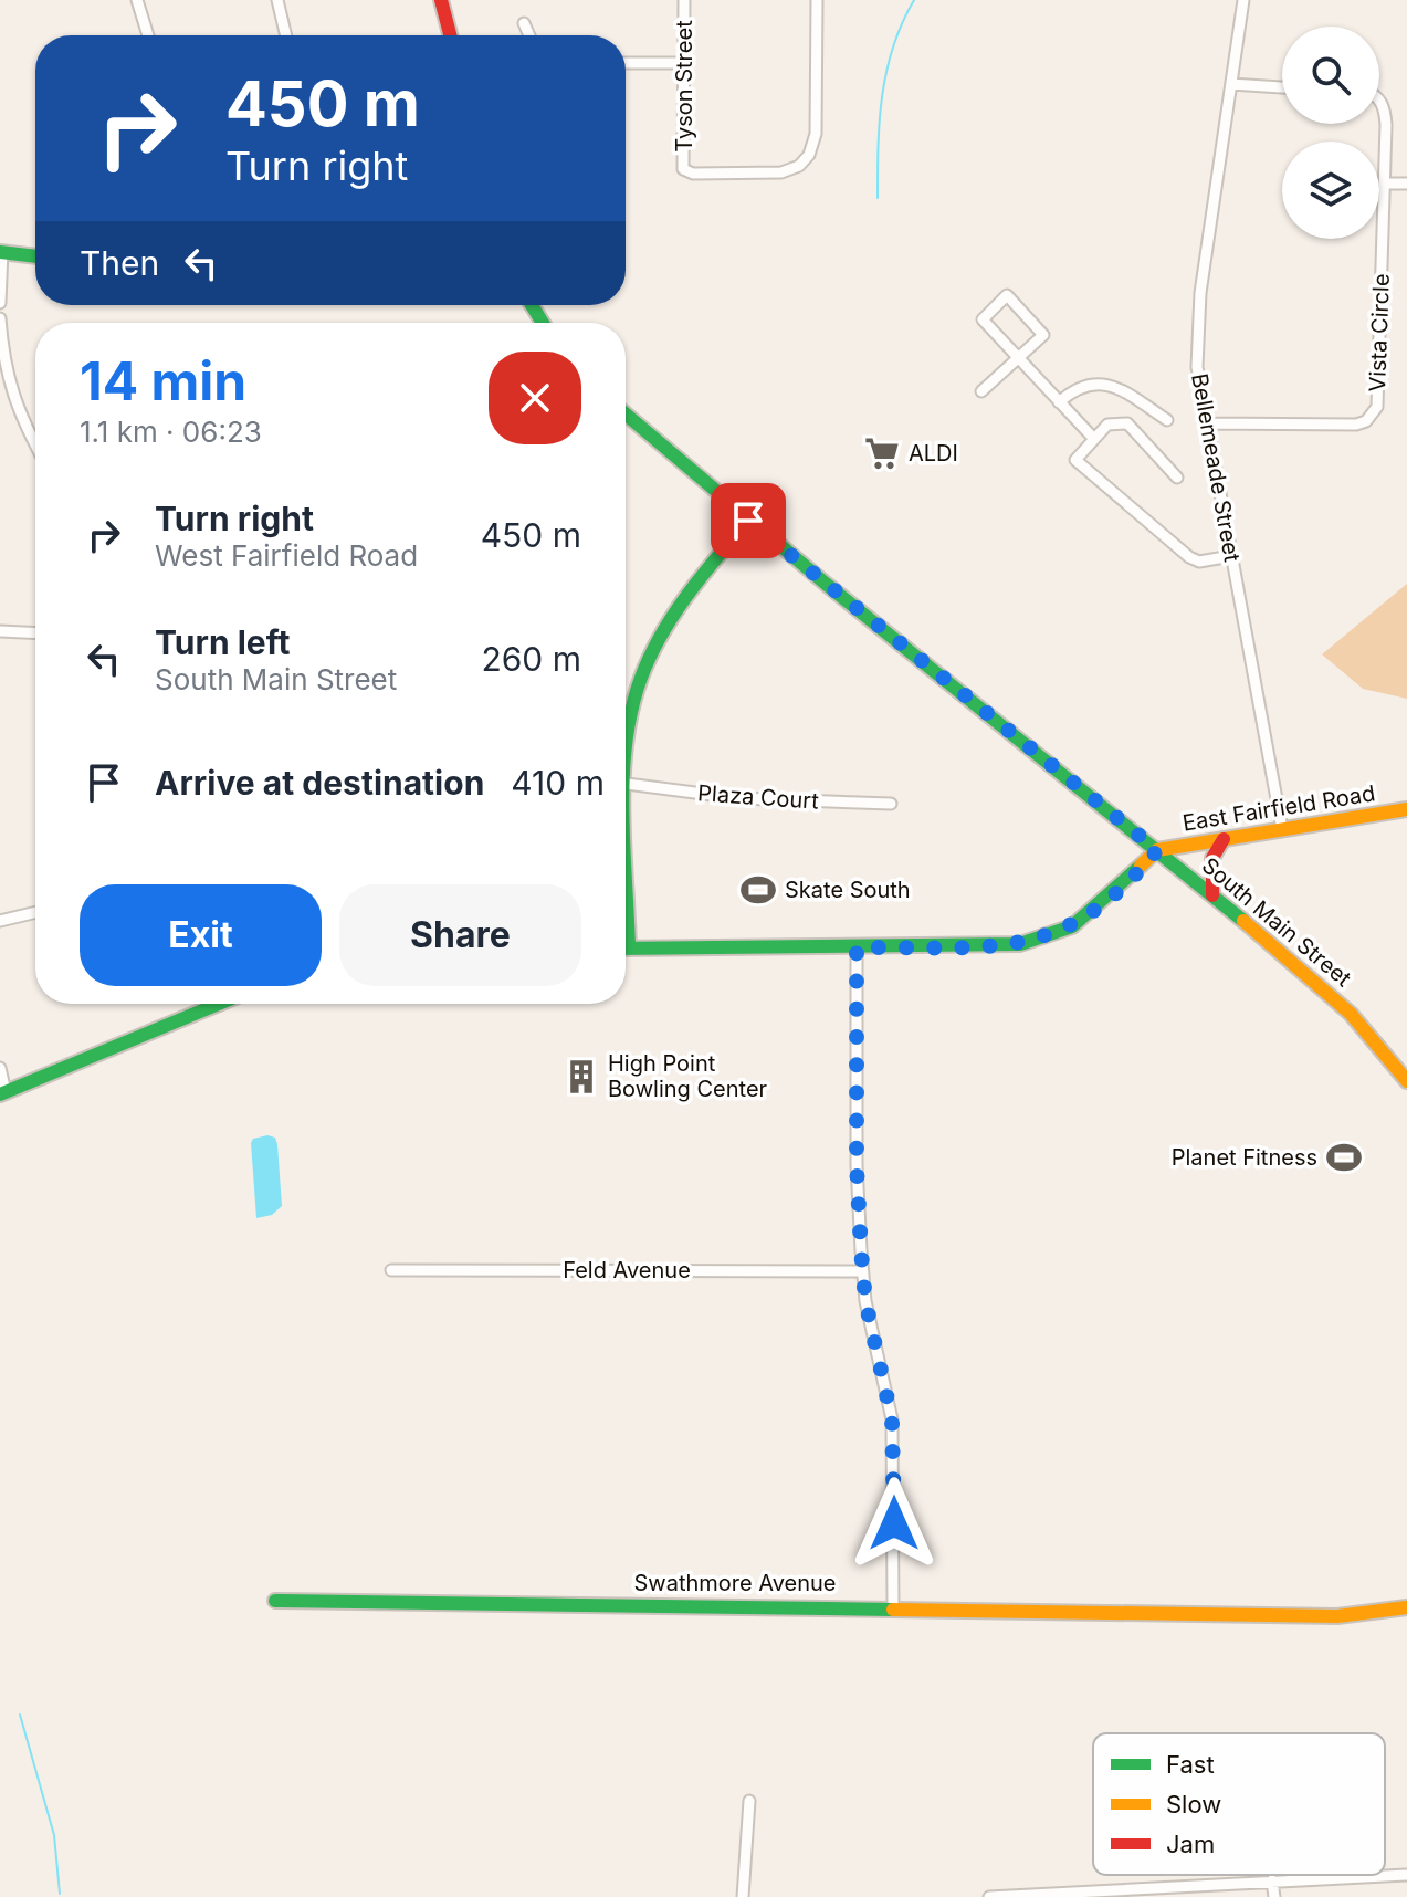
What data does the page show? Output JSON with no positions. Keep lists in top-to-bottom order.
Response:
{
  "streets": {
    "main road": ["East Fairfield Road", "South Main Street", "Swathmore Avenue"],
    "street": [
      "Tyson Street",
      "Vista Circle",
      "Bellemeade Street",
      "Plaza Court",
      "Feld Avenue"
    ]
  },
  "crossings": [
    ["Vista Circle", "Bellemeade Street"],
    ["Bellemeade Street", "East Fairfield Road"],
    ["East Fairfield Road", "South Main Street"]
  ],
  "places": {
    "supermarket": ["ALDI"],
    "sports": ["Skate South", "Planet Fitness"],
    "building": ["High Point Bowling Center"]
  },
  "legend": ["Fast", "Slow", "Jam"],
  "page": {
    "turn": ["450 m", "Turn right"],
    "then": "Then",
    "heading": ["14 min", "1.1 km · 06:23"],
    "list": [
      {
        "name": "Turn right",
        "note": "West Fairfield Road",
        "value": "450 m"
      },
      {
        "name": "Turn left",
        "note": "South Main Street",
        "value": "260 m"
      },
      {
        "name": "Arrive at destination",
        "value": "410 m"
      }
    ],
    "buttons": ["Exit", "Share"]
  }
}
